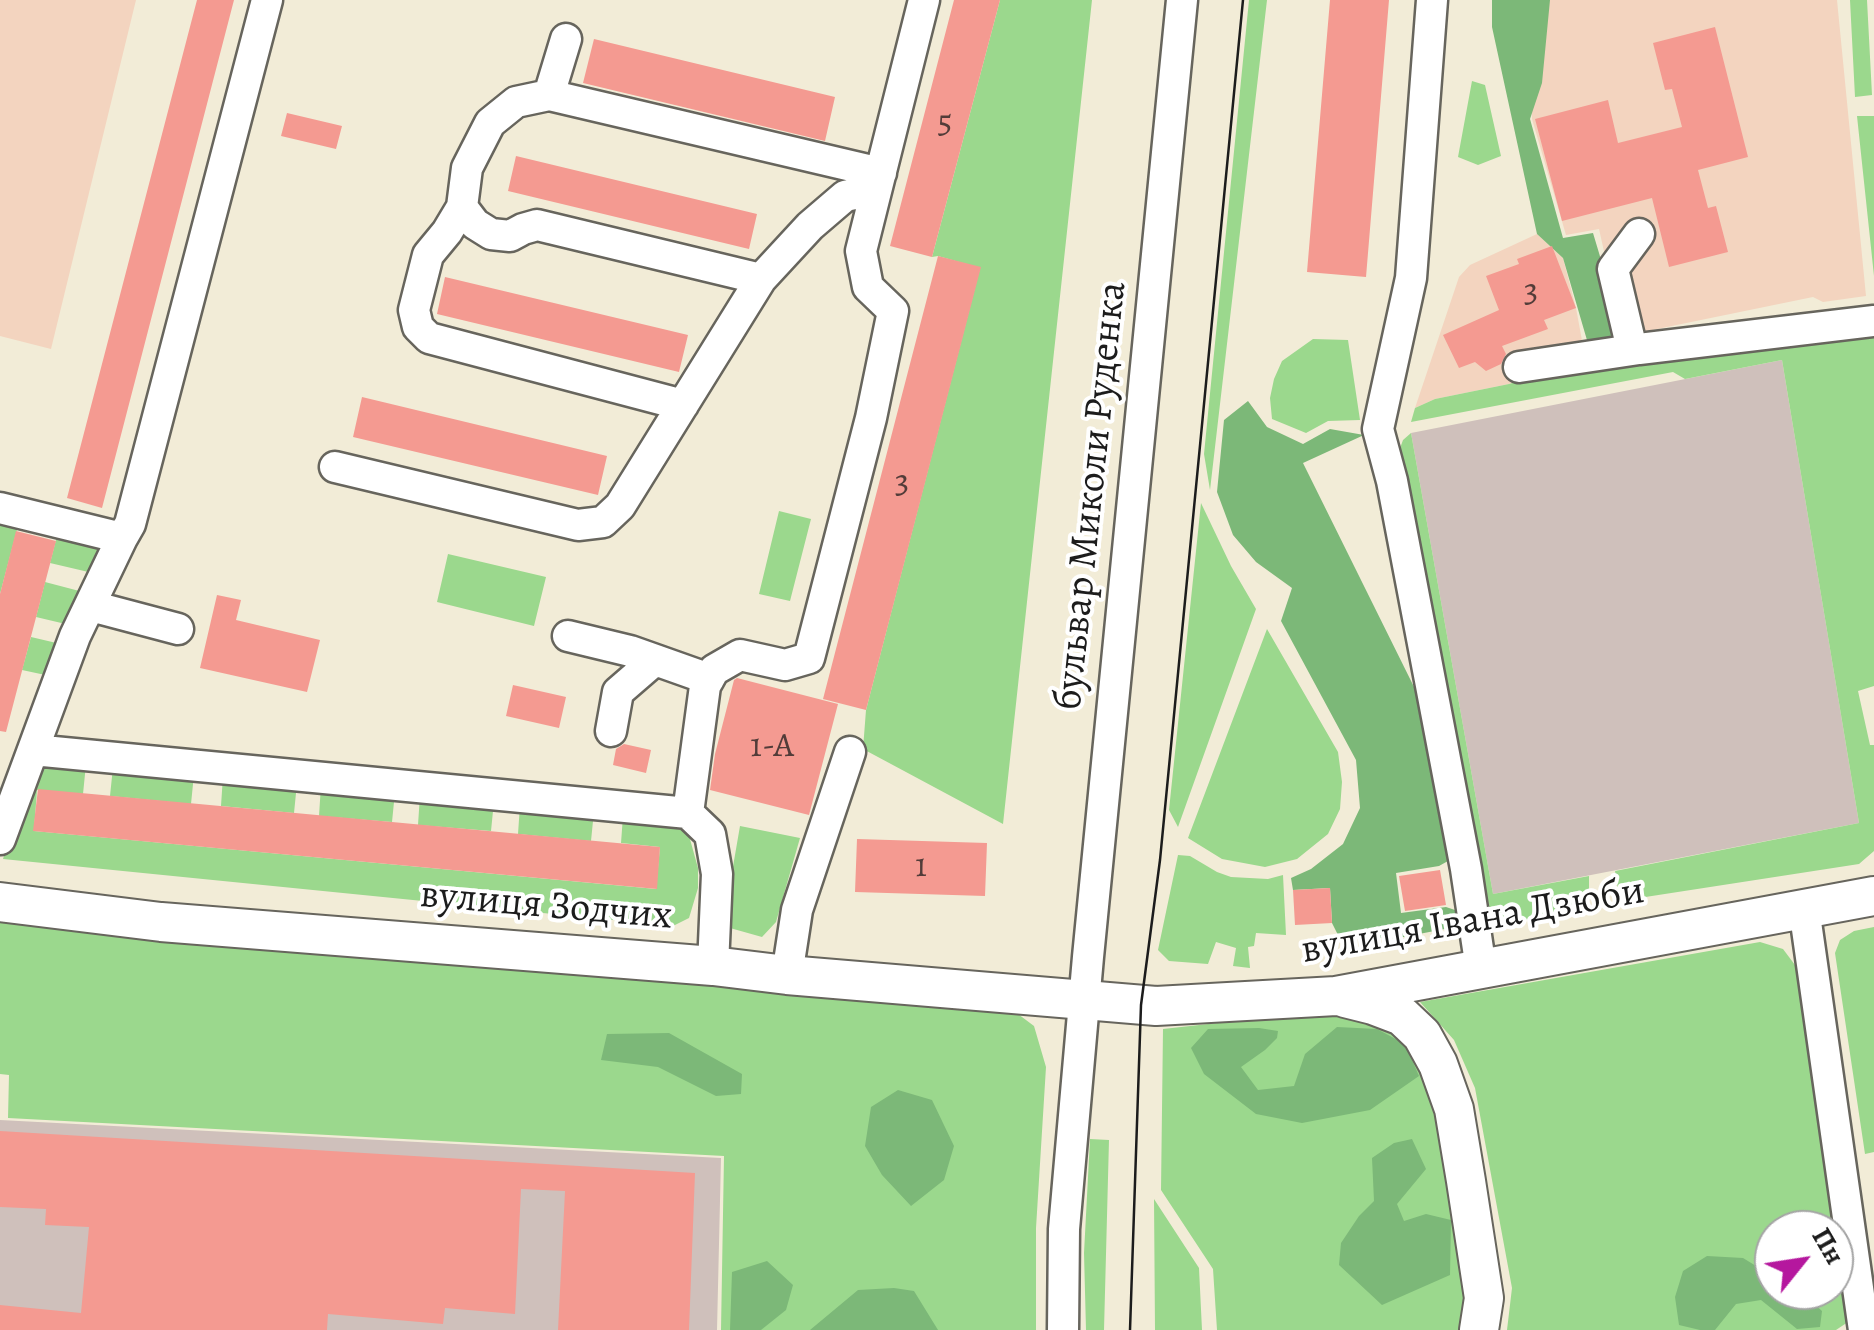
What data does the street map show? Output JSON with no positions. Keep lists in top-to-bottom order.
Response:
{
  "streets": {
    "main road": ["вулиця Зодчих", "вулиця Івана Дзюби"],
    "street": ["бульвар Миколи Руденка"]
  },
  "crossings": [
    ["бульвар Миколи Руденка", "вулиця Зодчих"],
    ["бульвар Миколи Руденка", "вулиця Івана Дзюби"],
    ["вулиця Зодчих", "вулиця Івана Дзюби"]
  ],
  "house_numbers": [
    "5",
    "3",
    "3",
    "1-А",
    "1"
  ],
  "north": "top right"
}
